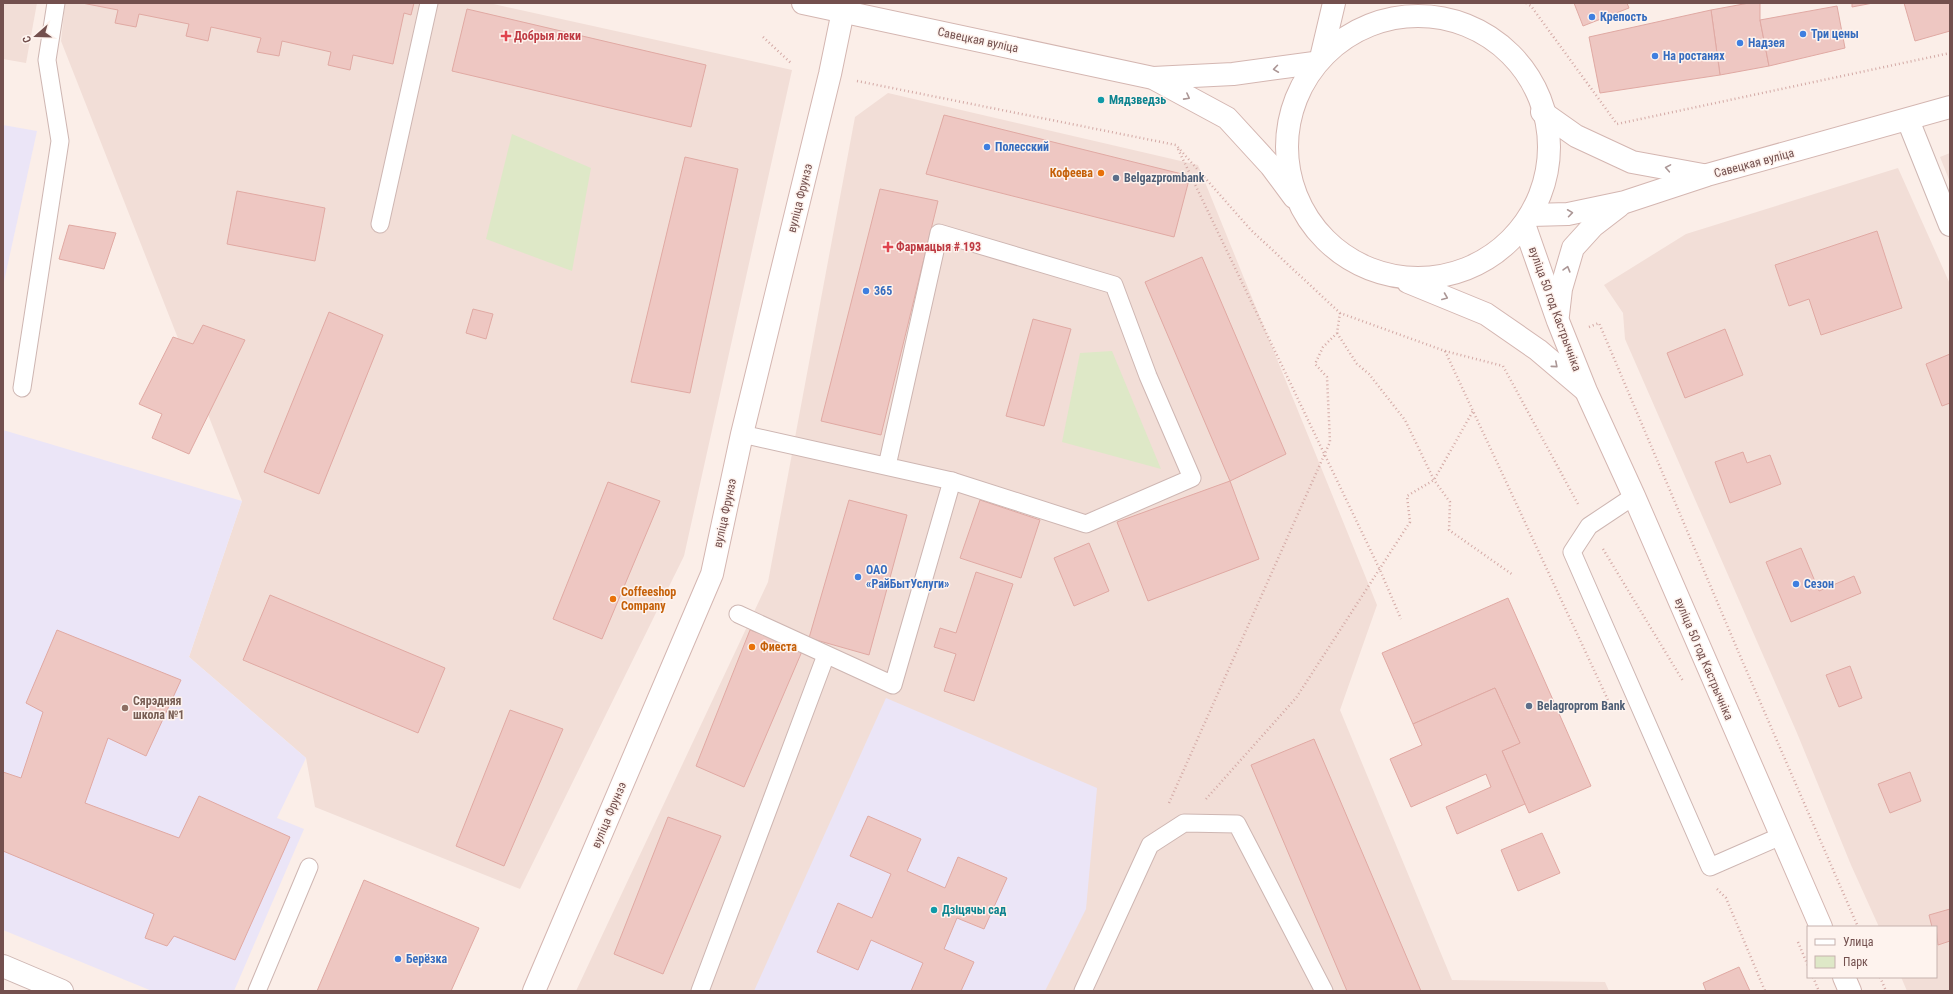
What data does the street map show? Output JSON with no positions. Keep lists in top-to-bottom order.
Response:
{
  "streets": {
    "main road": ["Савецкая вуліца", "вуліца Фрунзэ", "вуліца 50 год Кастрычніка"]
  },
  "crossings": [
    ["Савецкая вуліца", "вуліца Фрунзэ"],
    ["Савецкая вуліца", "вуліца 50 год Кастрычніка"]
  ],
  "places": {
    "other": [
      "Крепость",
      "Три цены",
      "Надзея",
      "На ростанях",
      "Мядзведзь",
      "Полесский",
      "Кофеева",
      "Belgazprombank",
      "365",
      "ОАО «РайБытУслуги»",
      "Сезон",
      "Coffeeshop Company",
      "Фиеста",
      "Belagroprom Bank",
      "Сярэдняя школа №1",
      "Дзіцячы сад",
      "Берёзка"
    ],
    "health": ["Добрыя леки", "Фармацыя # 193"]
  },
  "legend": ["Улица", "Парк"],
  "north": "left"
}
